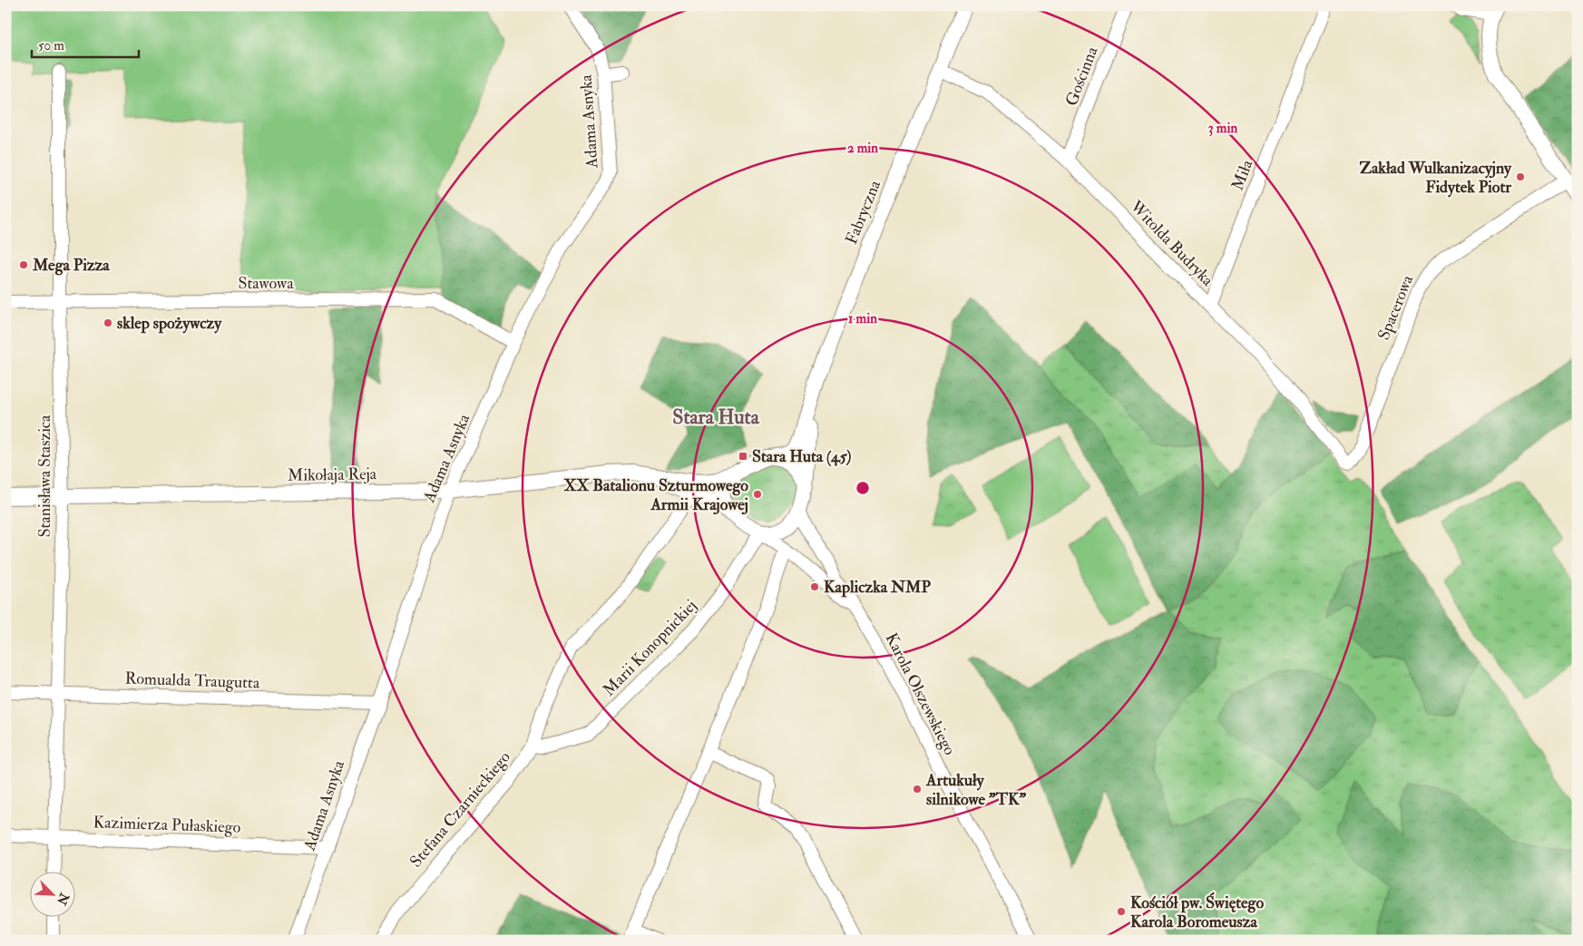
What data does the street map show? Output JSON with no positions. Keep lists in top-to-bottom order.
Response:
{
  "streets": {
    "street": [
      "Gościnna",
      "Adama Asnyka",
      "Miła",
      "Fabryczna",
      "Witolda Budryka",
      "Stawowa",
      "Spacerowa",
      "Mikołaja Reja",
      "Stanisława Staszica",
      "Marii Konopnickiej",
      "Romualda Traugutta",
      "Karola Olszewskiego",
      "Stefana Czarnieckiego",
      "Kazimierza Pułaskiego"
    ]
  },
  "crossings": [
    ["Gościnna", "Witolda Budryka"],
    ["Adama Asnyka", "Stawowa"],
    ["Adama Asnyka", "Mikołaja Reja"],
    ["Adama Asnyka", "Romualda Traugutta"],
    ["Adama Asnyka", "Kazimierza Pułaskiego"],
    ["Miła", "Witolda Budryka"],
    ["Fabryczna", "Witolda Budryka"],
    ["Fabryczna", "Marii Konopnickiej"],
    ["Fabryczna", "Karola Olszewskiego"],
    ["Witolda Budryka", "Spacerowa"],
    ["Stawowa", "Stanisława Staszica"],
    ["Mikołaja Reja", "Stanisława Staszica"],
    ["Stanisława Staszica", "Romualda Traugutta"],
    ["Stanisława Staszica", "Kazimierza Pułaskiego"],
    ["Marii Konopnickiej", "Karola Olszewskiego"],
    ["Marii Konopnickiej", "Stefana Czarnieckiego"]
  ],
  "districts": ["Stara Huta"],
  "places": {
    "other": [
      "Zakład Wulkanizacyjny Fidytek Piotr",
      "Mega Pizza",
      "sklep spożywczy",
      "XX Batalionu Szturmowego Armii Krajowej",
      "Kapliczka NMP",
      "Artukuły silnikowe \"TK\"",
      "Kościół pw. Świętego Karola Boromeusza"
    ],
    "transit": ["Stara Huta (45)"]
  },
  "scale_bar": "50 m",
  "north": "bottom right",
  "rings": ["3 min", "2 min", "1 min"]
}
